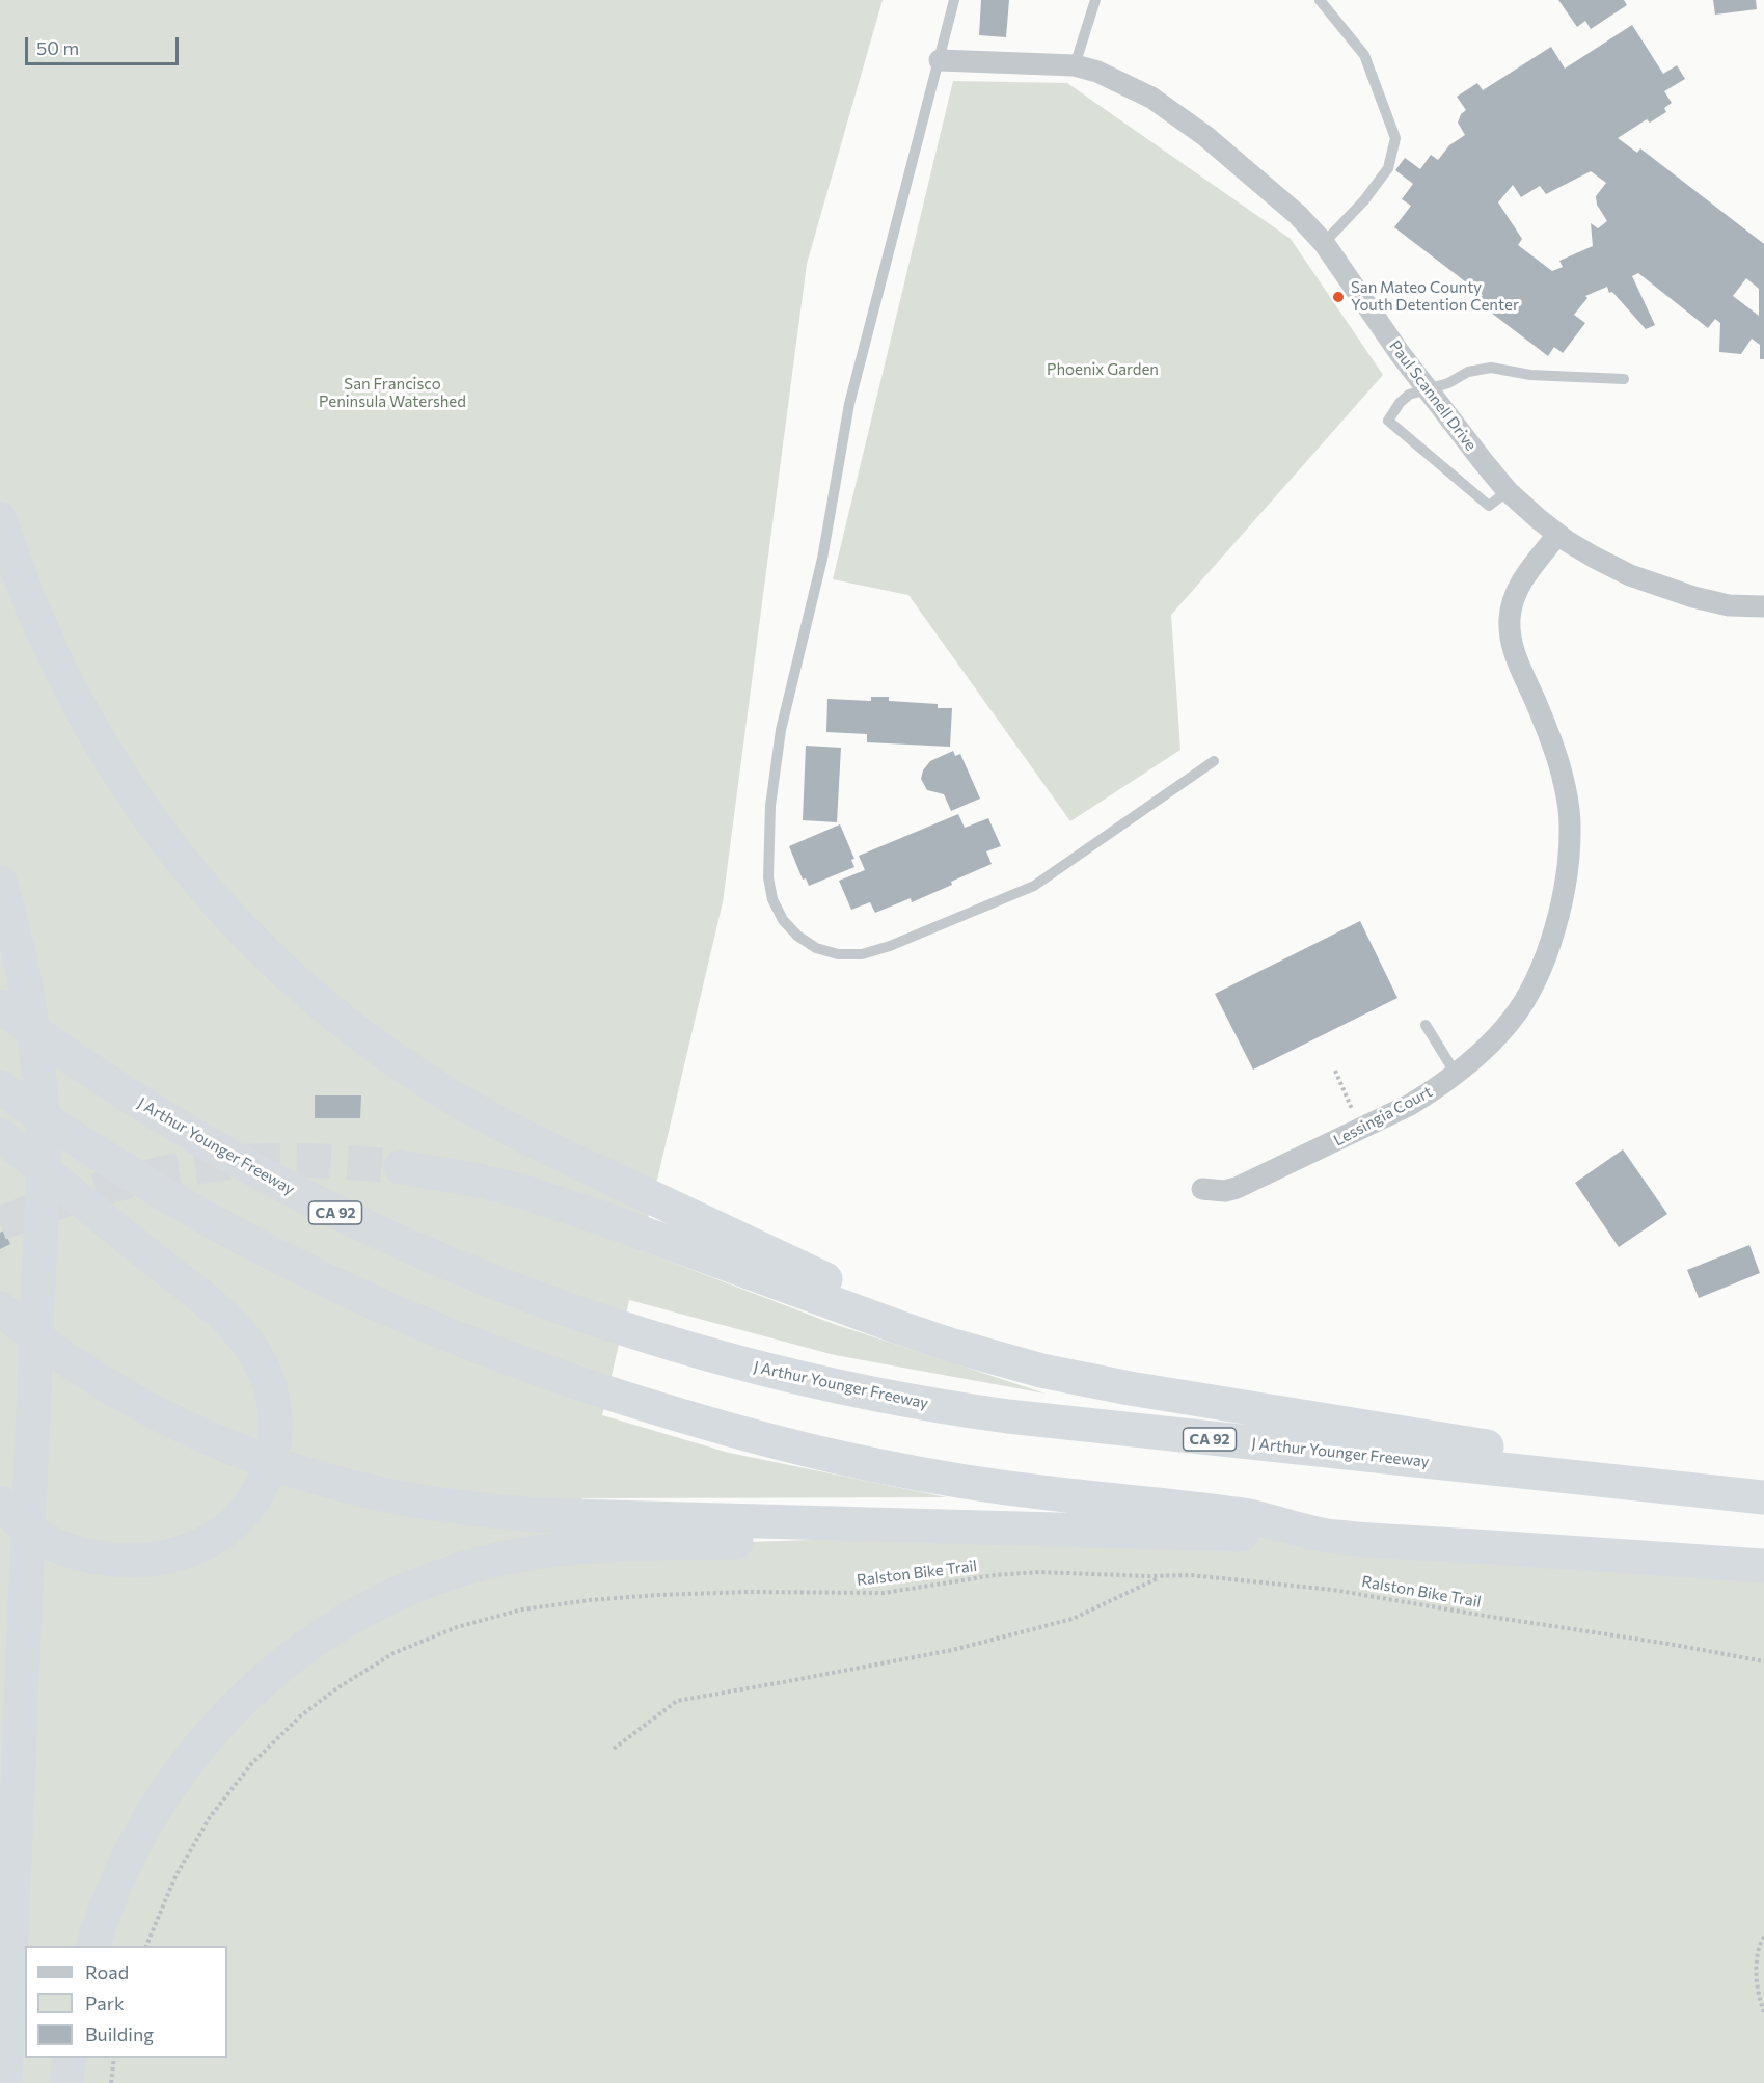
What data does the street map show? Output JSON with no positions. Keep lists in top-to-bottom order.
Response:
{
  "streets": {
    "highway": ["J Arthur Younger Freeway", "CA 92"],
    "street": ["Paul Scannell Drive", "Lessingia Court"],
    "path": ["Ralston Bike Trail"]
  },
  "crossings": [
    ["Paul Scannell Drive", "Lessingia Court"]
  ],
  "parks": ["Phoenix Garden", "San Francisco Peninsula Watershed"],
  "places": ["San Mateo County Youth Detention Center"],
  "legend": ["Road", "Park", "Building"],
  "scale_bar": "50 m"
}
